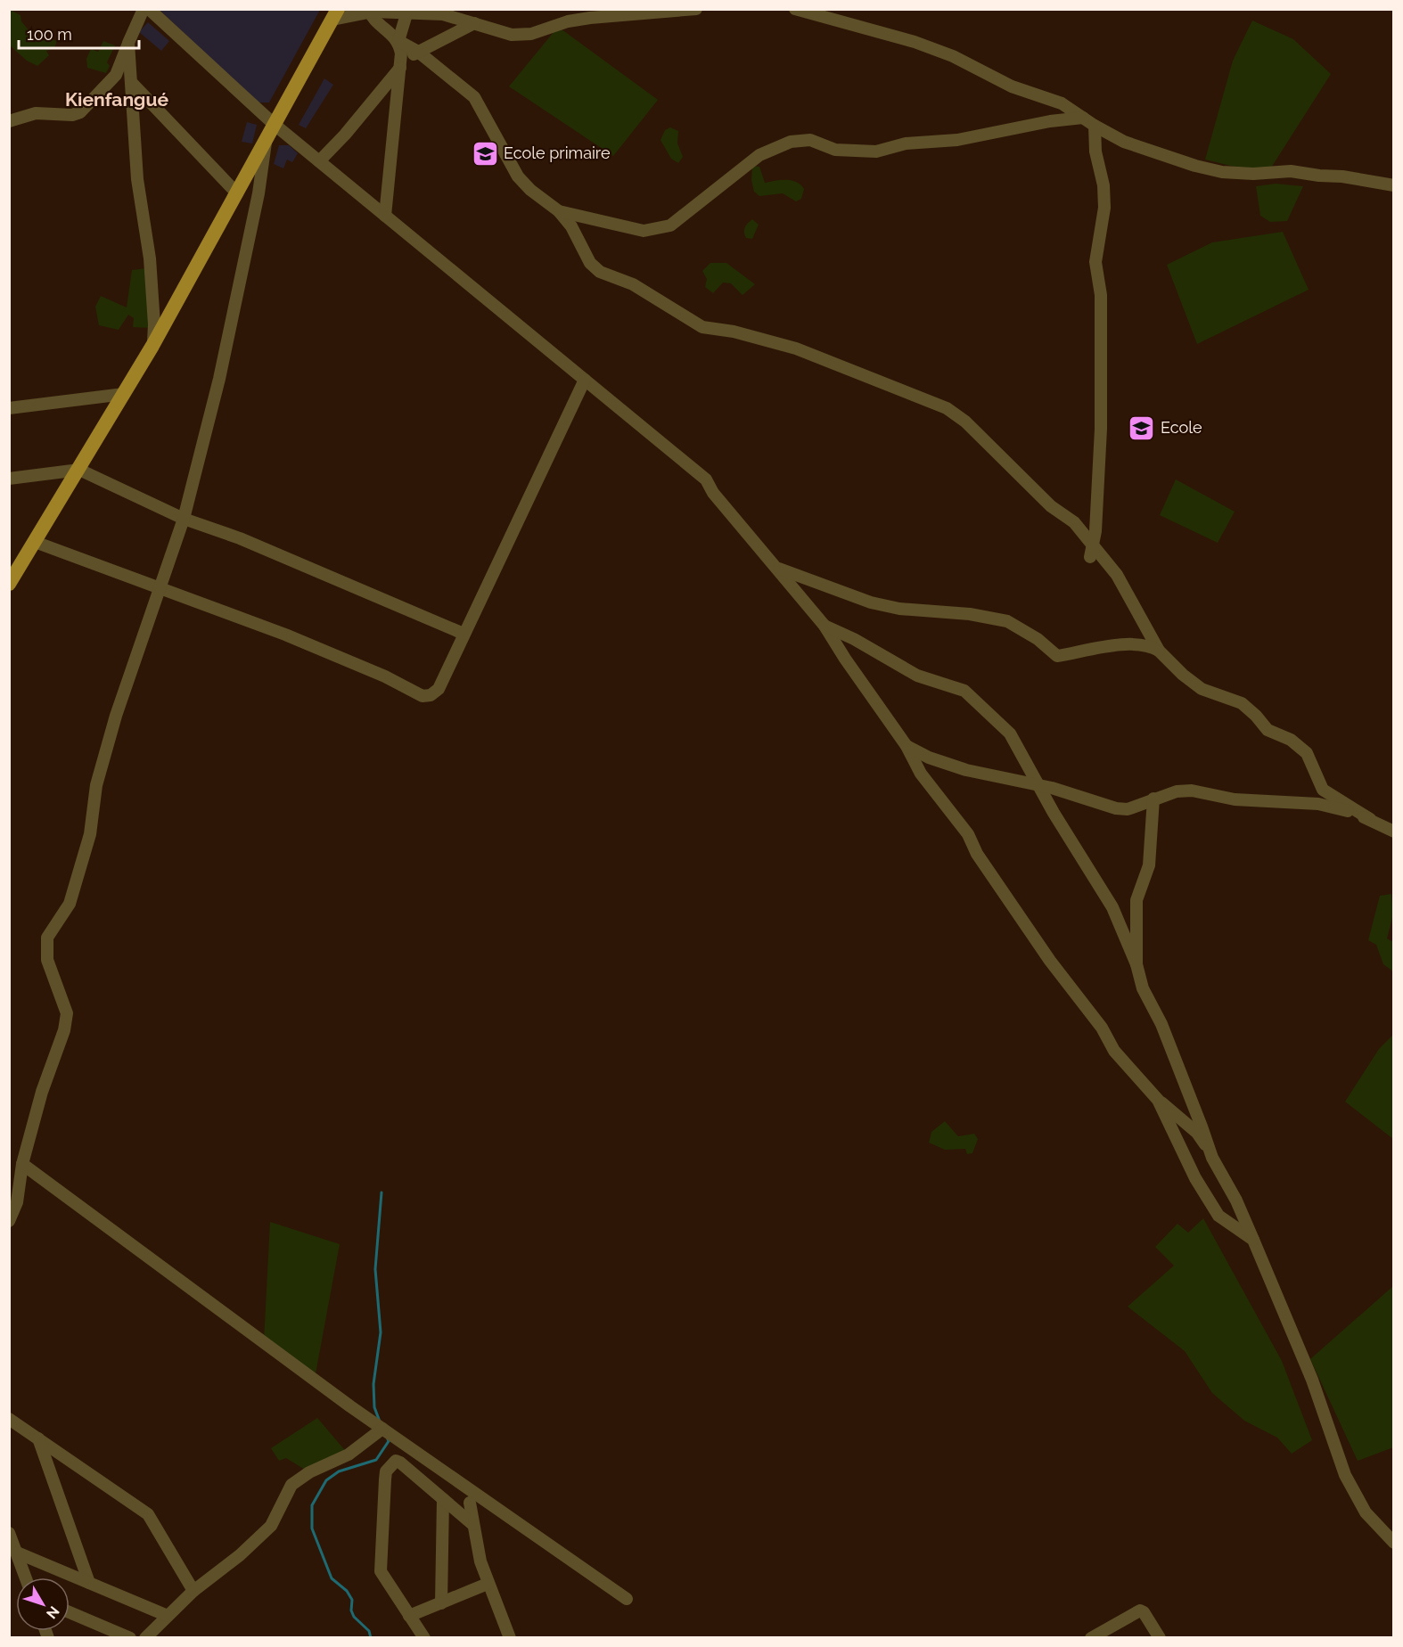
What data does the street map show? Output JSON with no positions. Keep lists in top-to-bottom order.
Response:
{
  "districts": ["Kienfangué"],
  "places": {
    "school or university": ["Ecole primaire", "Ecole"]
  },
  "scale_bar": "100 m",
  "north": "bottom right"
}
